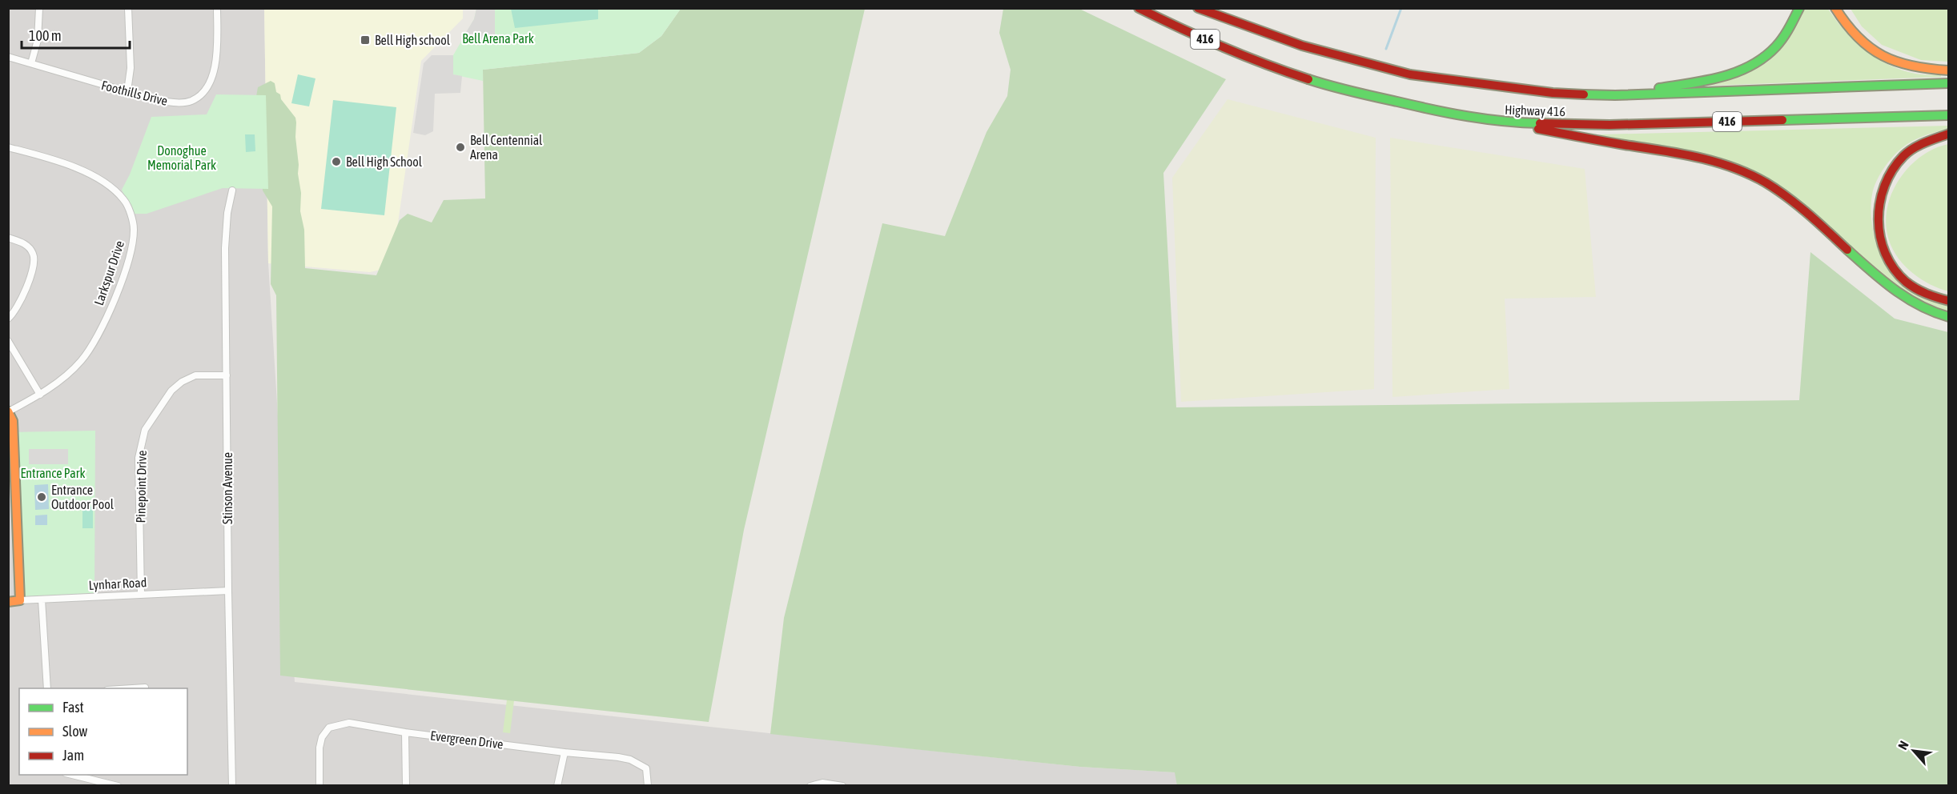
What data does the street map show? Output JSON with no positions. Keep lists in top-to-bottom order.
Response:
{
  "streets": {
    "main road": ["416", "Highway 416", "Lynhar Road"],
    "street": [
      "Foothills Drive",
      "Larkspur Drive",
      "Pinepoint Drive",
      "Stinson Avenue",
      "Evergreen Drive"
    ]
  },
  "crossings": [
    ["Pinepoint Drive", "Stinson Avenue"],
    ["Pinepoint Drive", "Lynhar Road"],
    ["Stinson Avenue", "Lynhar Road"]
  ],
  "parks": ["Bell Arena Park", "Donoghue Memorial Park", "Entrance Park"],
  "places": {
    "transit": ["Bell High school"],
    "other": ["Bell Centennial Arena", "Bell High School", "Entrance Outdoor Pool"]
  },
  "legend": ["Fast", "Slow", "Jam"],
  "scale_bar": "100 m",
  "north": "top left"
}
